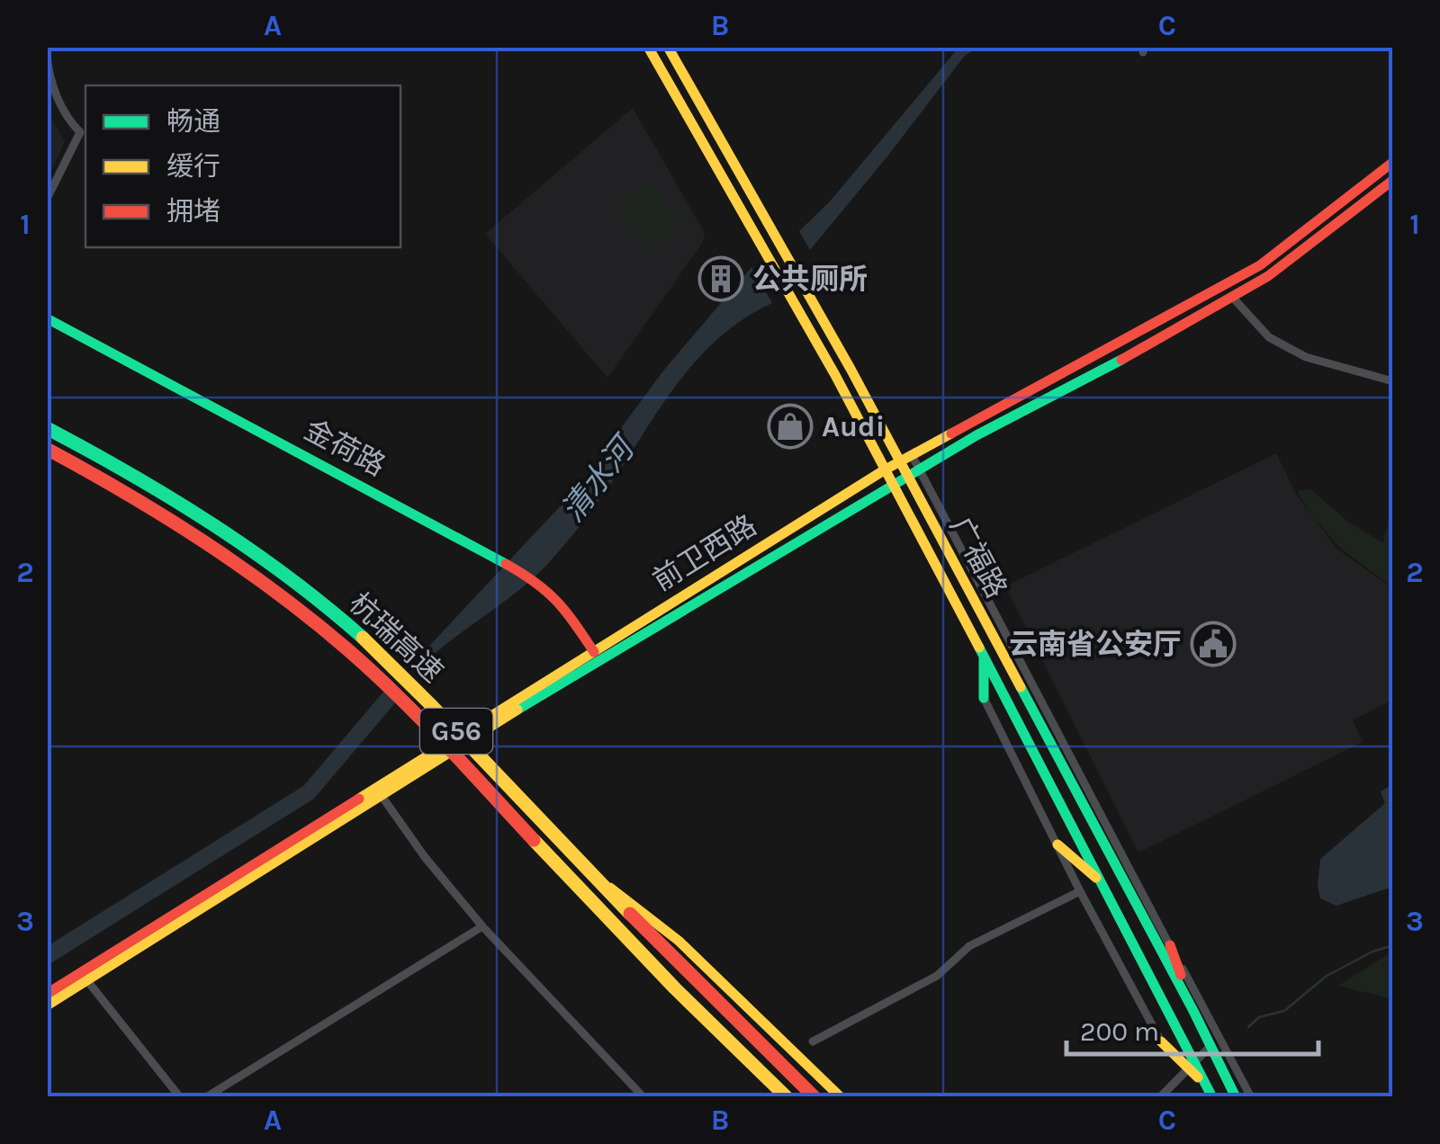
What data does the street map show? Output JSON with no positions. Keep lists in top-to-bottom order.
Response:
{
  "streets": {
    "main road": [
      "金荷路",
      "前卫西路",
      "广福路",
      "杭瑞高速",
      "G56"
    ]
  },
  "crossings": [
    ["金荷路", "前卫西路"],
    ["前卫西路", "广福路"]
  ],
  "water": ["清水河"],
  "places": {
    "building": ["公共厕所"],
    "shop": ["Audi"],
    "public building": ["云南省公安厅"]
  },
  "legend": ["畅通", "缓行", "拥堵"],
  "scale_bar": "200 m",
  "grid": {
    "columns": ["A", "B", "C"],
    "rows": ["1", "2", "3"]
  }
}
